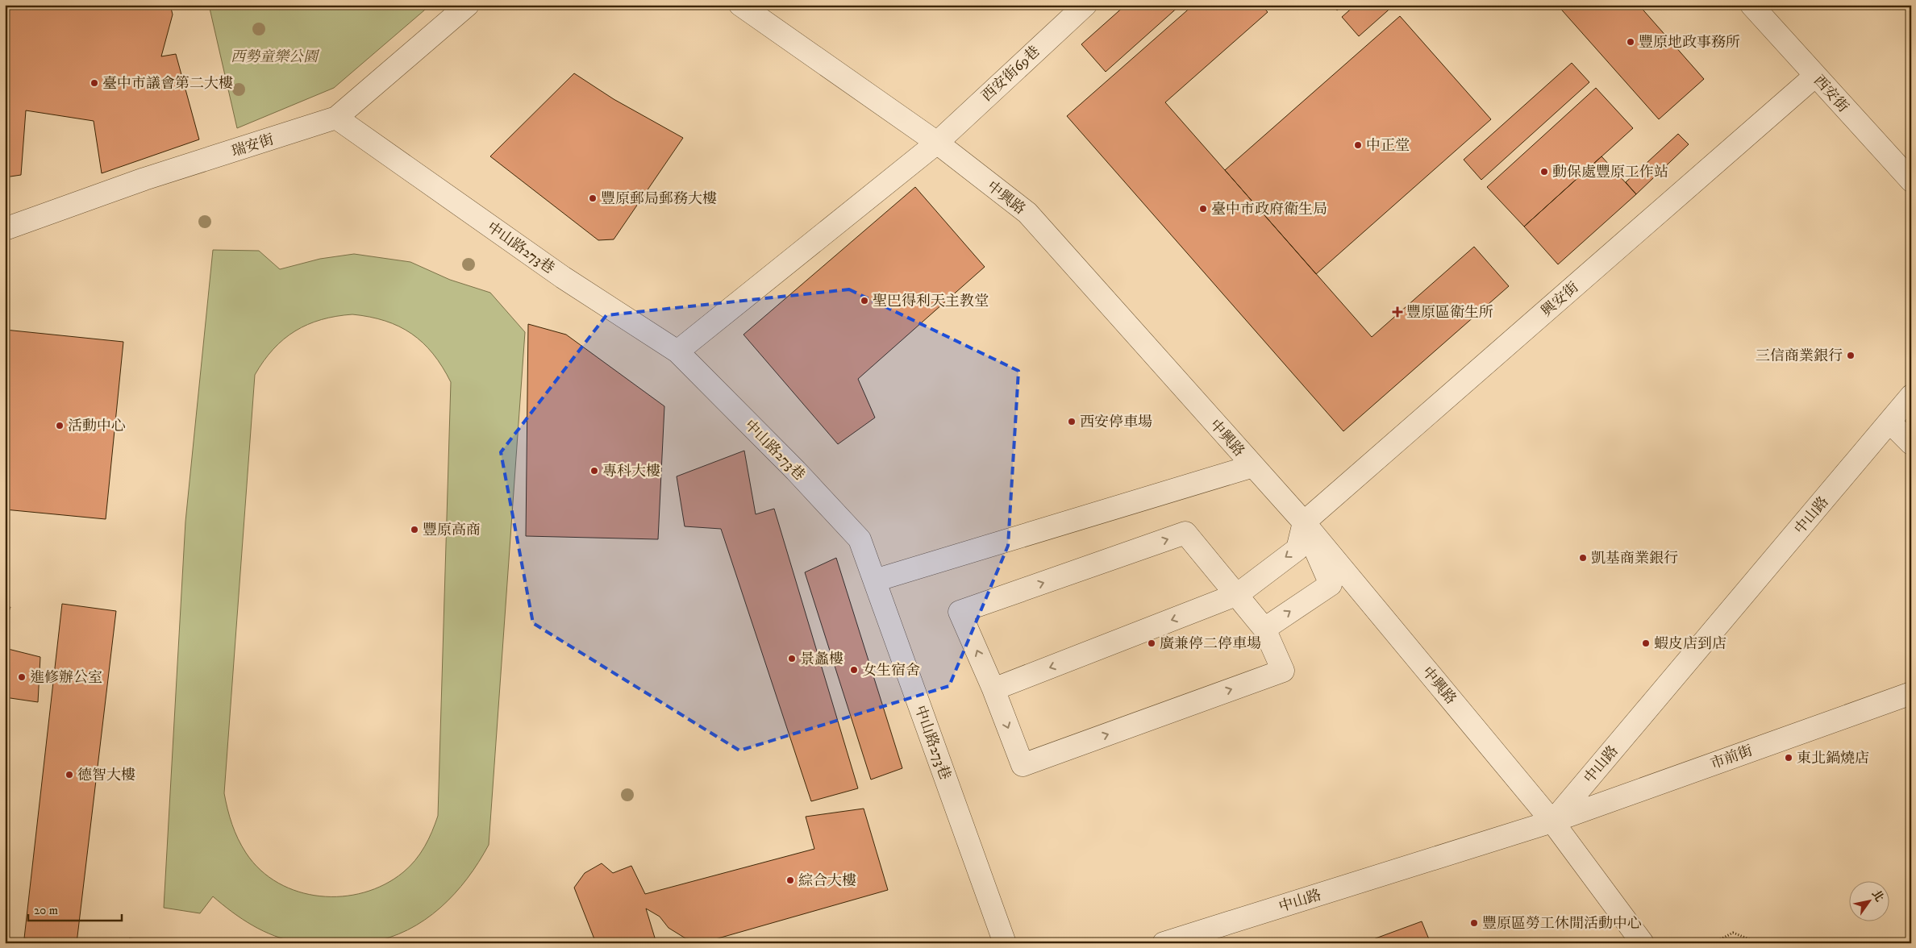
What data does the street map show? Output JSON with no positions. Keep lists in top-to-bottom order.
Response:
{
  "streets": {
    "street": [
      "西安街69巷",
      "西安街",
      "瑞安街",
      "中興路",
      "中山路273巷",
      "興安街",
      "中山路",
      "市前街"
    ]
  },
  "crossings": [
    ["西安街69巷", "中興路"],
    ["西安街69巷", "中山路273巷"],
    ["西安街", "興安街"],
    ["瑞安街", "中山路273巷"],
    ["中興路", "興安街"],
    ["中興路", "中山路"],
    ["中興路", "市前街"],
    ["中山路", "市前街"]
  ],
  "parks": ["西勢童樂公園"],
  "places": {
    "other": [
      "豐原地政事務所",
      "臺中市議會第二大樓",
      "中正堂",
      "動保處豐原工作站",
      "豐原郵局郵務大樓",
      "臺中市政府衛生局",
      "聖巴得利天主教堂",
      "三信商業銀行",
      "西安停車場",
      "活動中心",
      "專科大樓",
      "豐原高商",
      "凱基商業銀行",
      "廣兼停二停車場",
      "蝦皮店到店",
      "景蠡樓",
      "女生宿舍",
      "進修辦公室",
      "東北鍋燒店",
      "德智大樓",
      "綜合大樓",
      "豐原區勞工休閒活動中心"
    ],
    "health": ["豐原區衛生所"]
  },
  "scale_bar": "20 m",
  "north": "top right"
}
